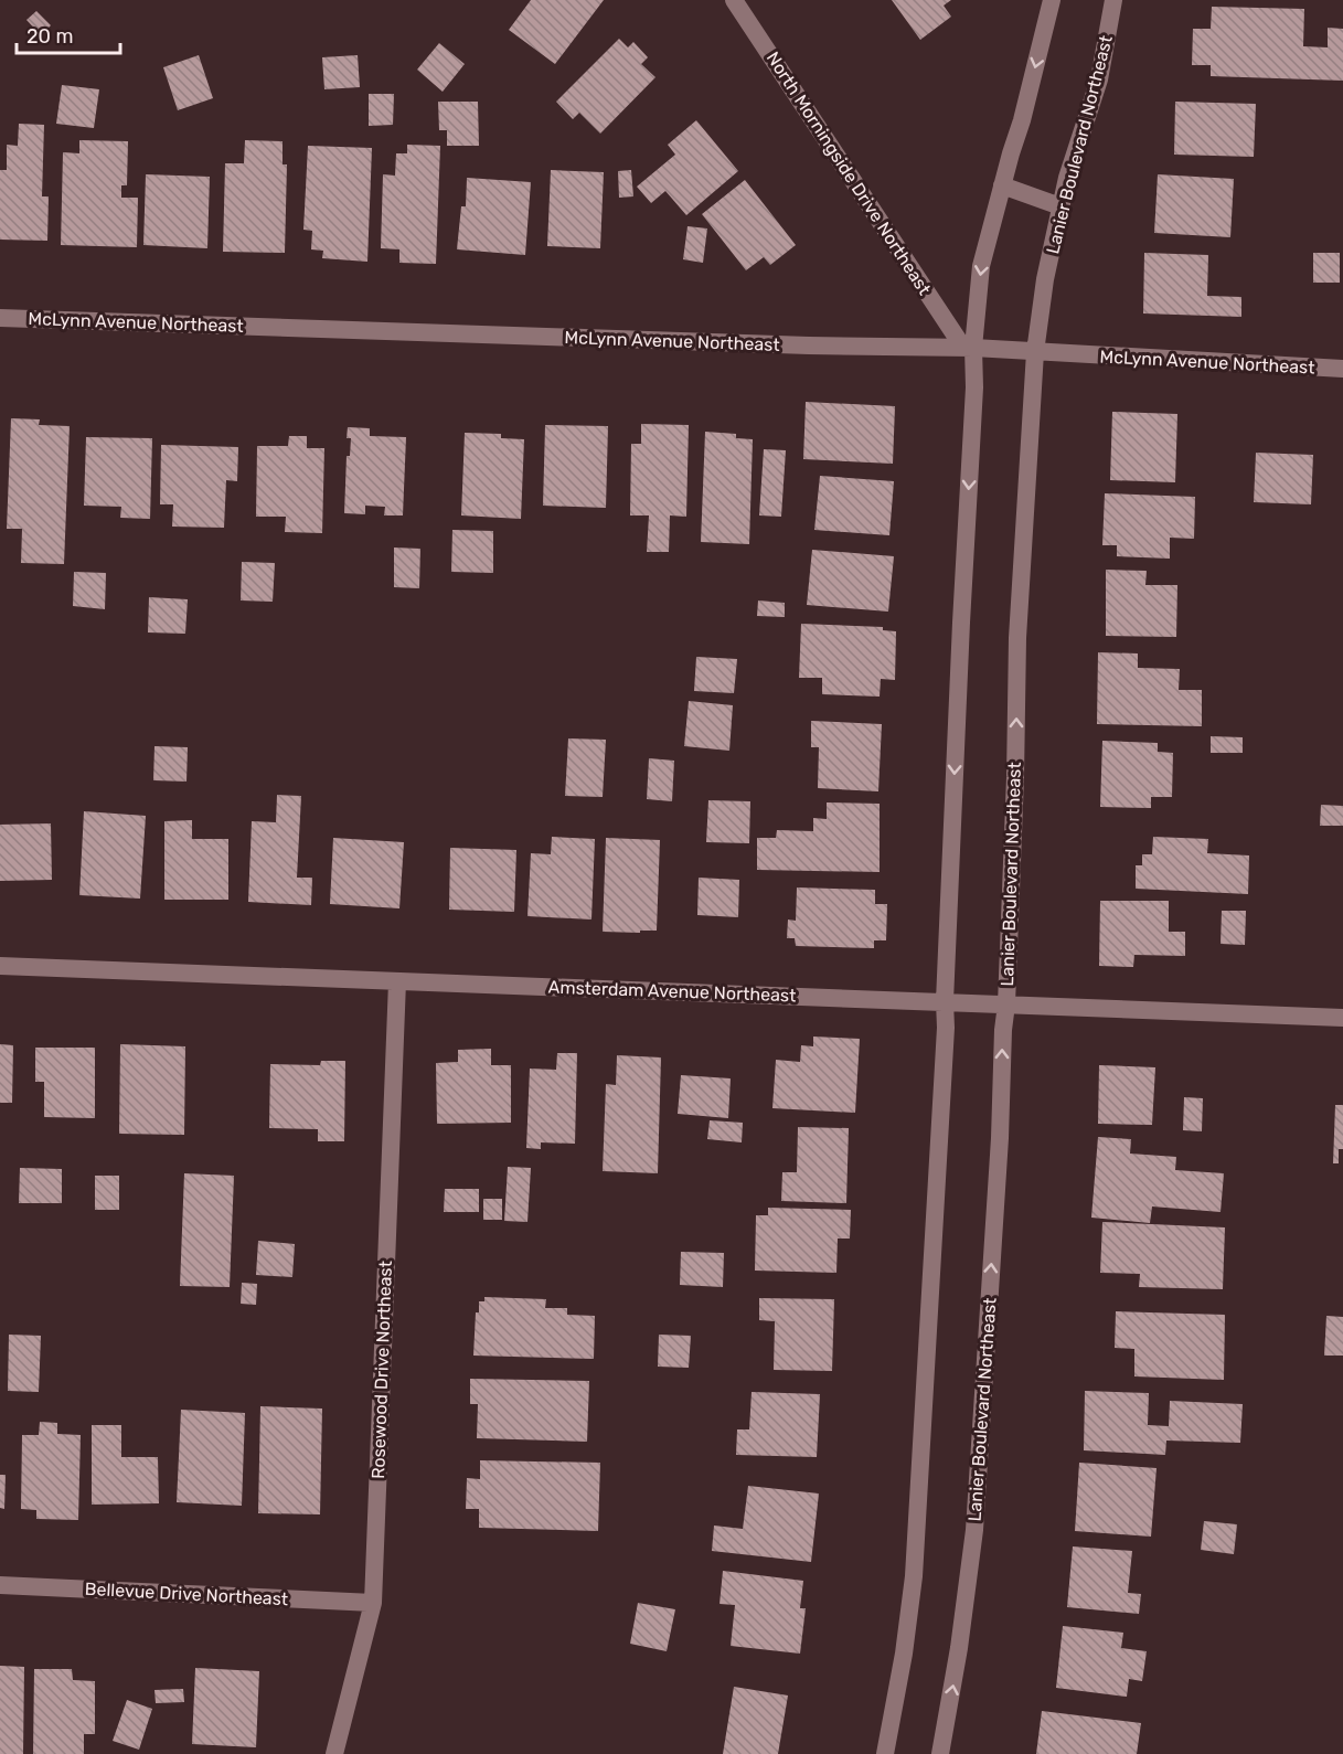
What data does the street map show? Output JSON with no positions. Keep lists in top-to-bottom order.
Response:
{
  "streets": {
    "street": [
      "Lanier Boulevard Northeast",
      "North Morningside Drive Northeast",
      "McLynn Avenue Northeast",
      "Amsterdam Avenue Northeast",
      "Rosewood Drive Northeast",
      "Bellevue Drive Northeast"
    ]
  },
  "crossings": [
    ["Lanier Boulevard Northeast", "McLynn Avenue Northeast"],
    ["Lanier Boulevard Northeast", "Amsterdam Avenue Northeast"],
    ["North Morningside Drive Northeast", "McLynn Avenue Northeast"],
    ["Amsterdam Avenue Northeast", "Rosewood Drive Northeast"],
    ["Rosewood Drive Northeast", "Bellevue Drive Northeast"]
  ],
  "scale_bar": "20 m"
}
